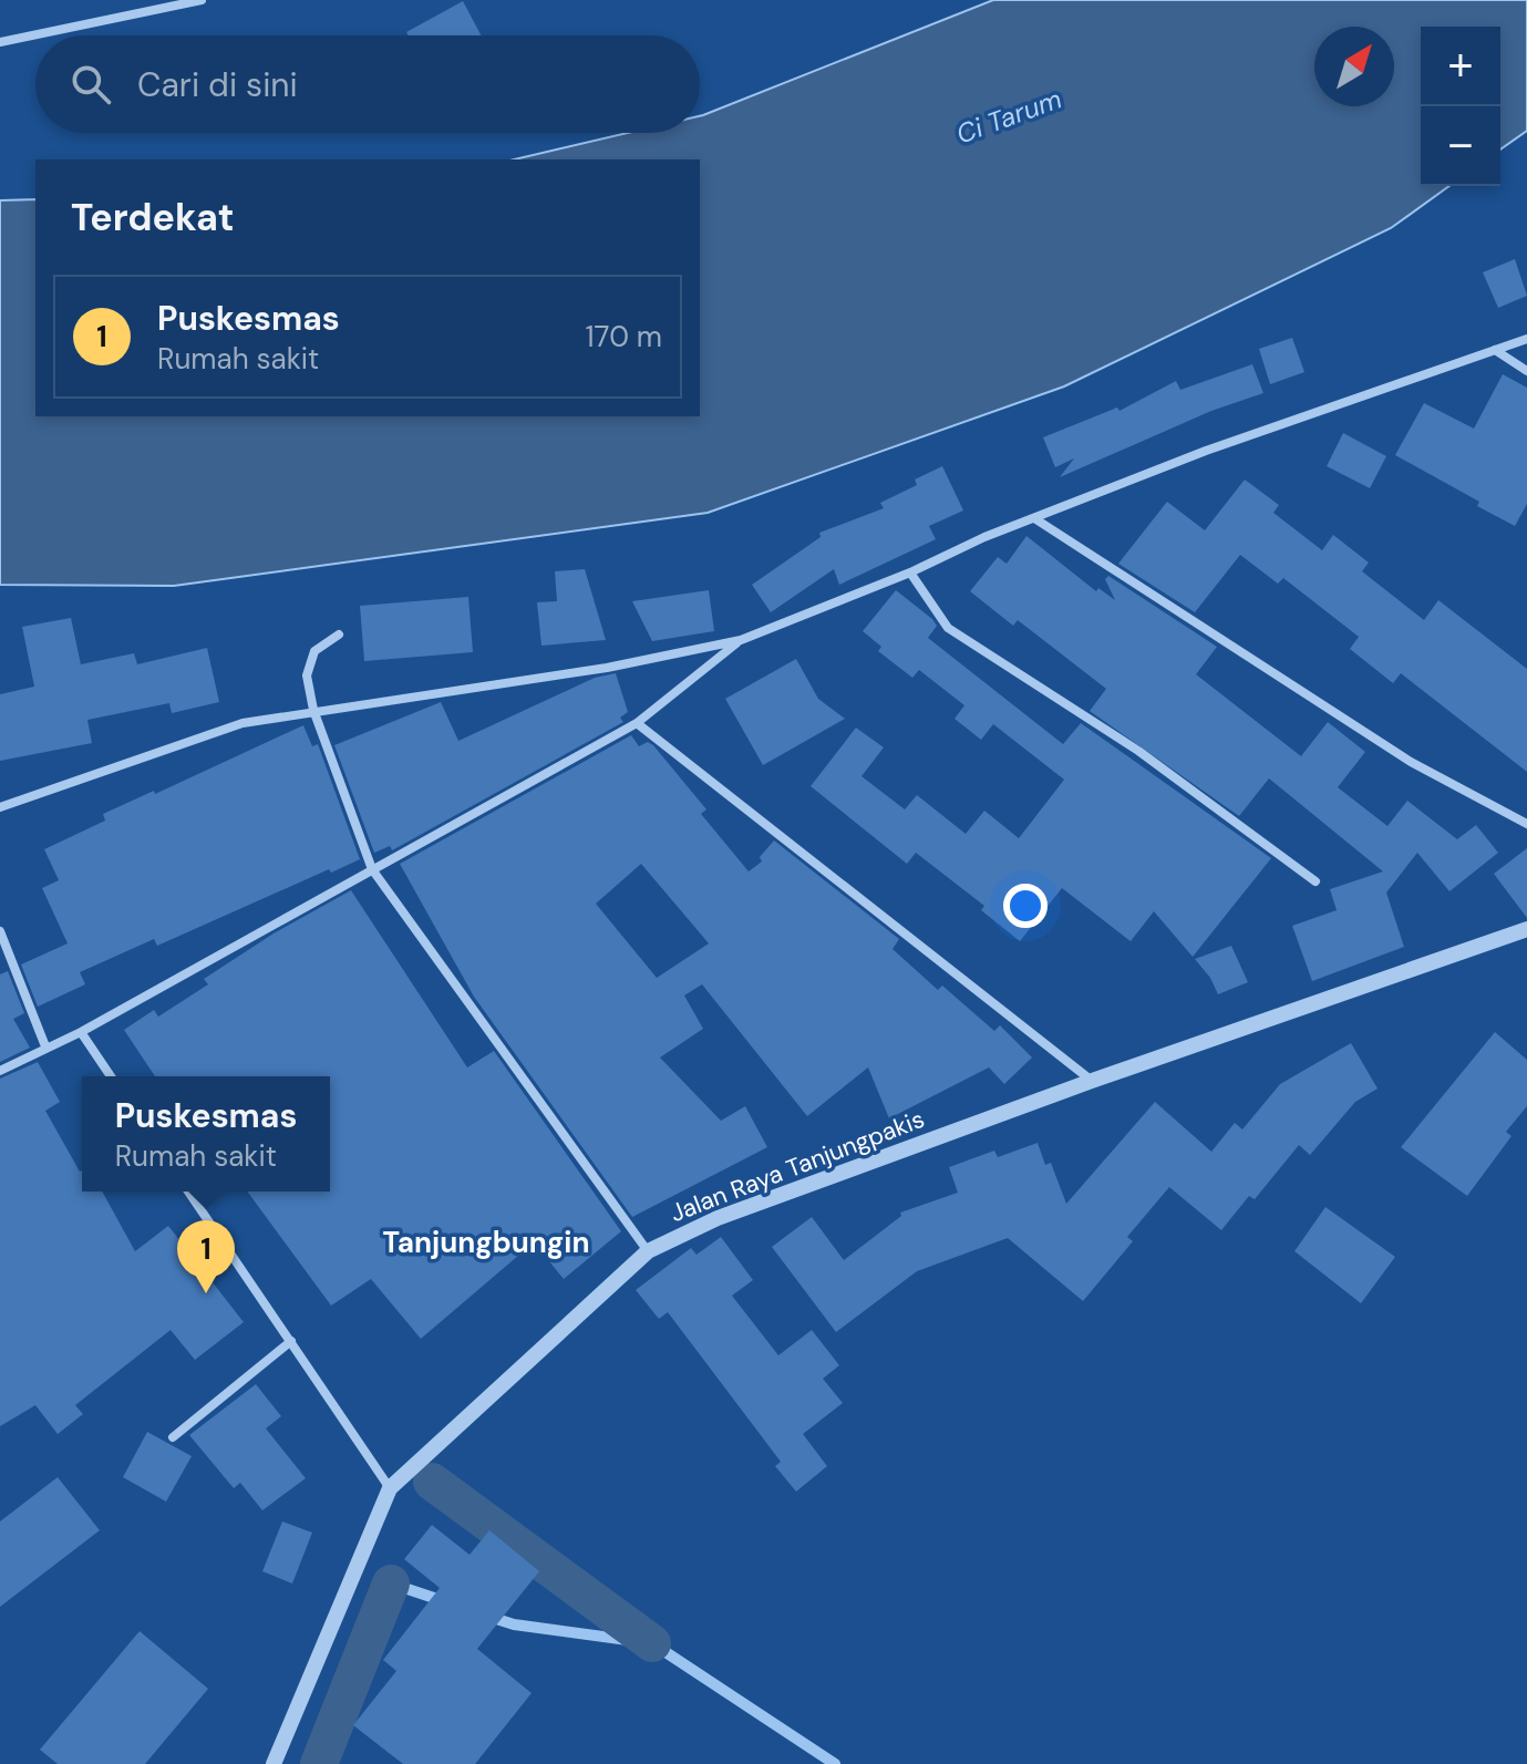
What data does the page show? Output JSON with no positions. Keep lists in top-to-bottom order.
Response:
{
  "streets": {
    "street": ["Jalan Raya Tanjungpakis"]
  },
  "districts": ["Tanjungbungin"],
  "water": ["Ci Tarum"],
  "north": "top right",
  "page": {
    "map_buttons": ["+", "−"],
    "search": "Cari di sini",
    "heading": "Terdekat",
    "list": [
      {
        "mark": "1",
        "name": "Puskesmas",
        "note": "Rumah sakit",
        "value": "170 m"
      }
    ],
    "popup": ["Puskesmas", "Rumah sakit"],
    "pins": "1"
  }
}
